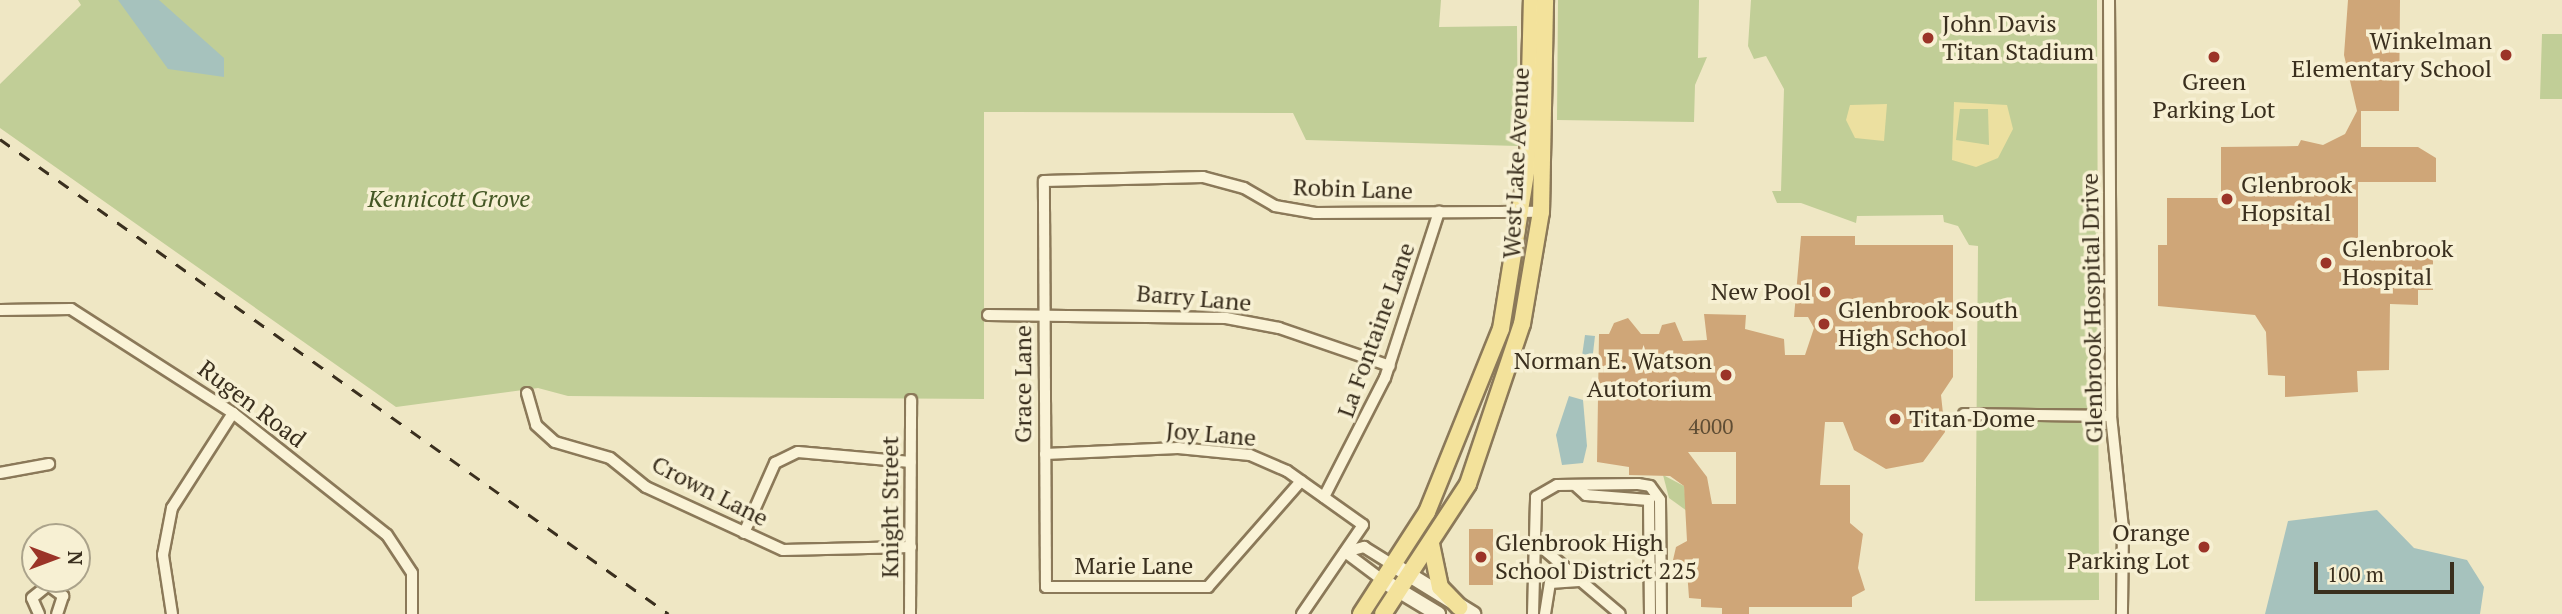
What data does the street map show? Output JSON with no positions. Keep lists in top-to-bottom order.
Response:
{
  "streets": {
    "main road": ["West Lake Avenue"],
    "street": [
      "Robin Lane",
      "Barry Lane",
      "Glenbrook Hospital Drive",
      "La Fontaine Lane",
      "Grace Lane",
      "Rugen Road",
      "Joy Lane",
      "Crown Lane",
      "Knight Street",
      "Marie Lane"
    ]
  },
  "crossings": [
    ["West Lake Avenue", "Robin Lane"],
    ["Robin Lane", "La Fontaine Lane"],
    ["Robin Lane", "Grace Lane"],
    ["Barry Lane", "La Fontaine Lane"],
    ["Barry Lane", "Grace Lane"],
    ["La Fontaine Lane", "Joy Lane"],
    ["Grace Lane", "Joy Lane"],
    ["Grace Lane", "Marie Lane"],
    ["Joy Lane", "Marie Lane"],
    ["Crown Lane", "Knight Street"]
  ],
  "parks": ["Kennicott Grove"],
  "places": [
    "John Davis Titan Stadium",
    "Winkelman Elementary School",
    "Green Parking Lot",
    "Glenbrook Hopsital",
    "Glenbrook Hospital",
    "New Pool",
    "Glenbrook South High School",
    "Norman E. Watson Autotorium",
    "Titan Dome",
    "Orange Parking Lot",
    "Glenbrook High School District 225"
  ],
  "house_numbers": ["4000"],
  "scale_bar": "100 m",
  "north": "right"
}
